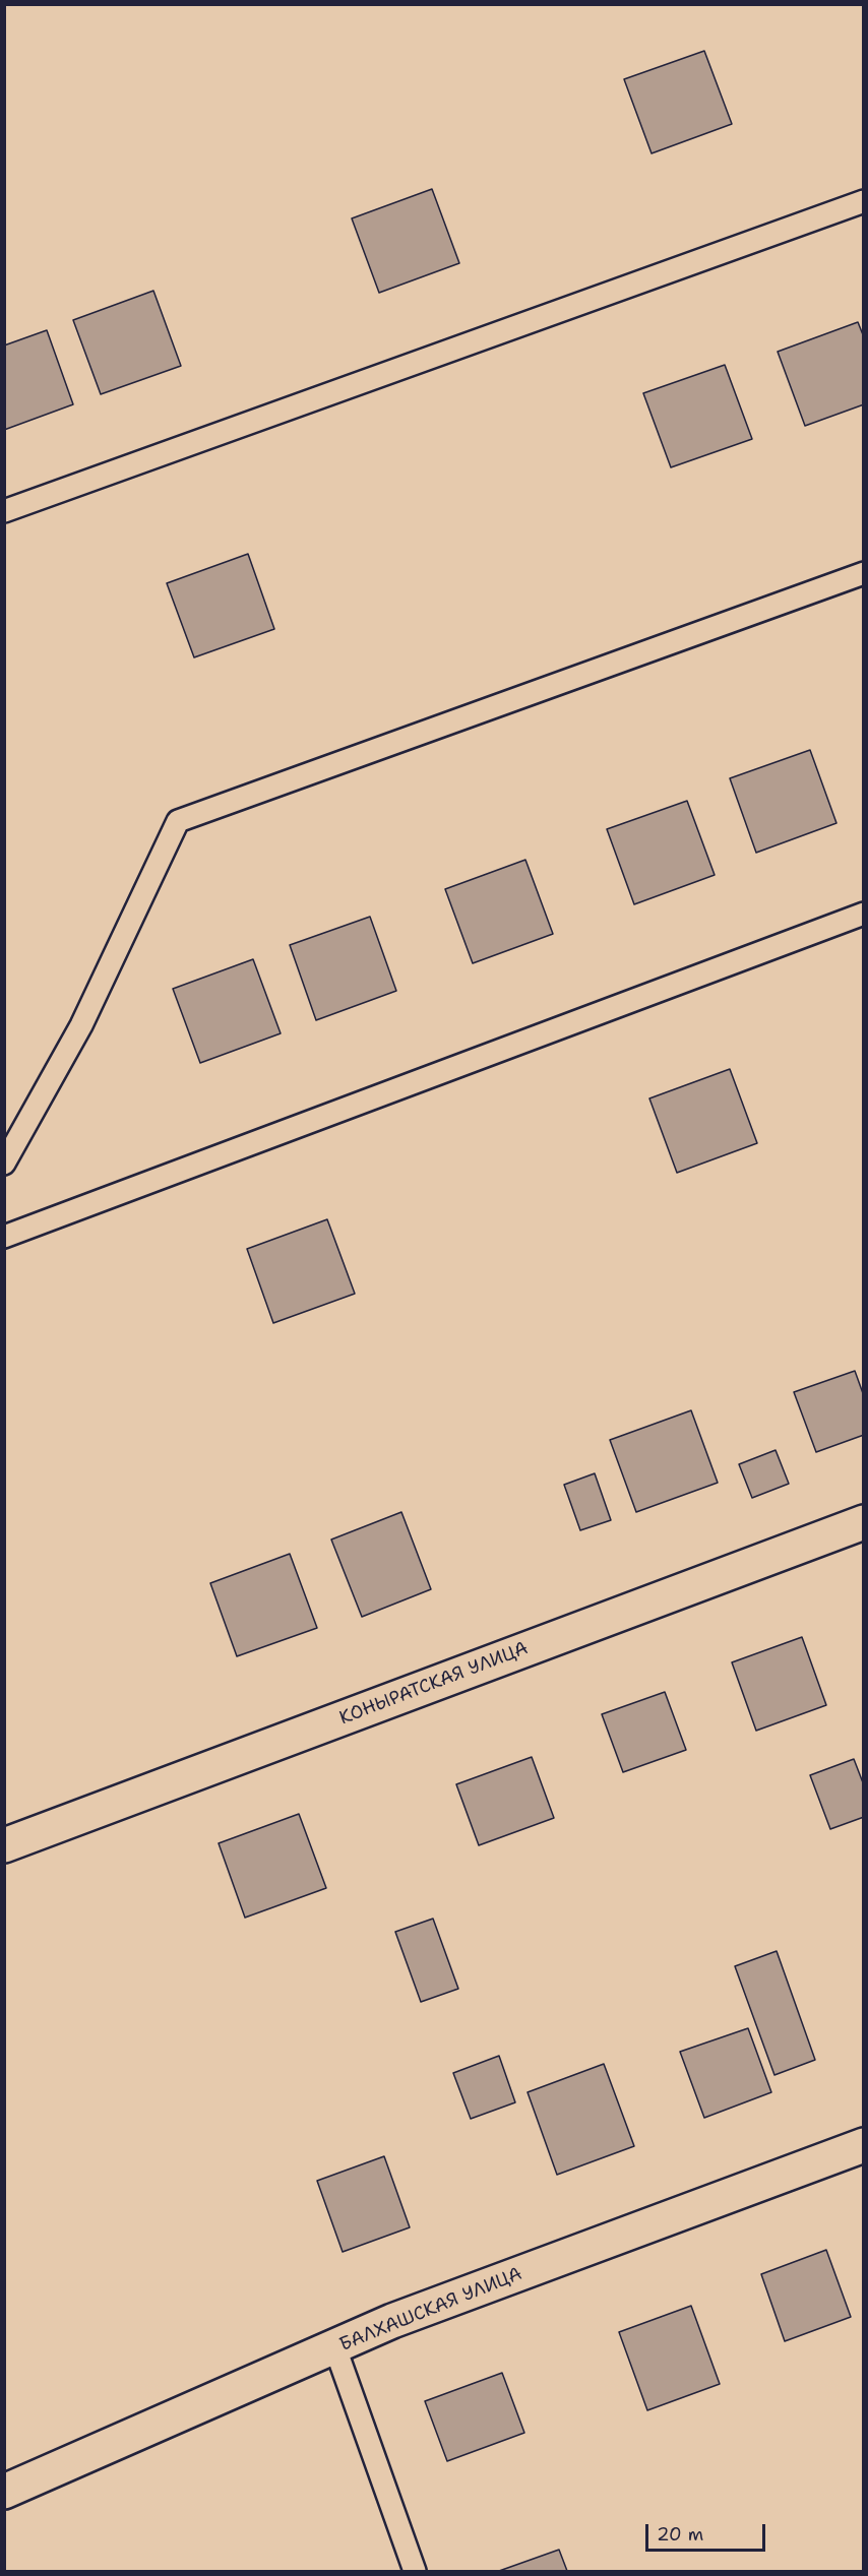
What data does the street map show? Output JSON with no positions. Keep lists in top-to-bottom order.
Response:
{
  "streets": {
    "street": ["КОНЫРАТСКАЯ УЛИЦА", "БАЛХАШСКАЯ УЛИЦА"]
  },
  "scale_bar": "20 m"
}
